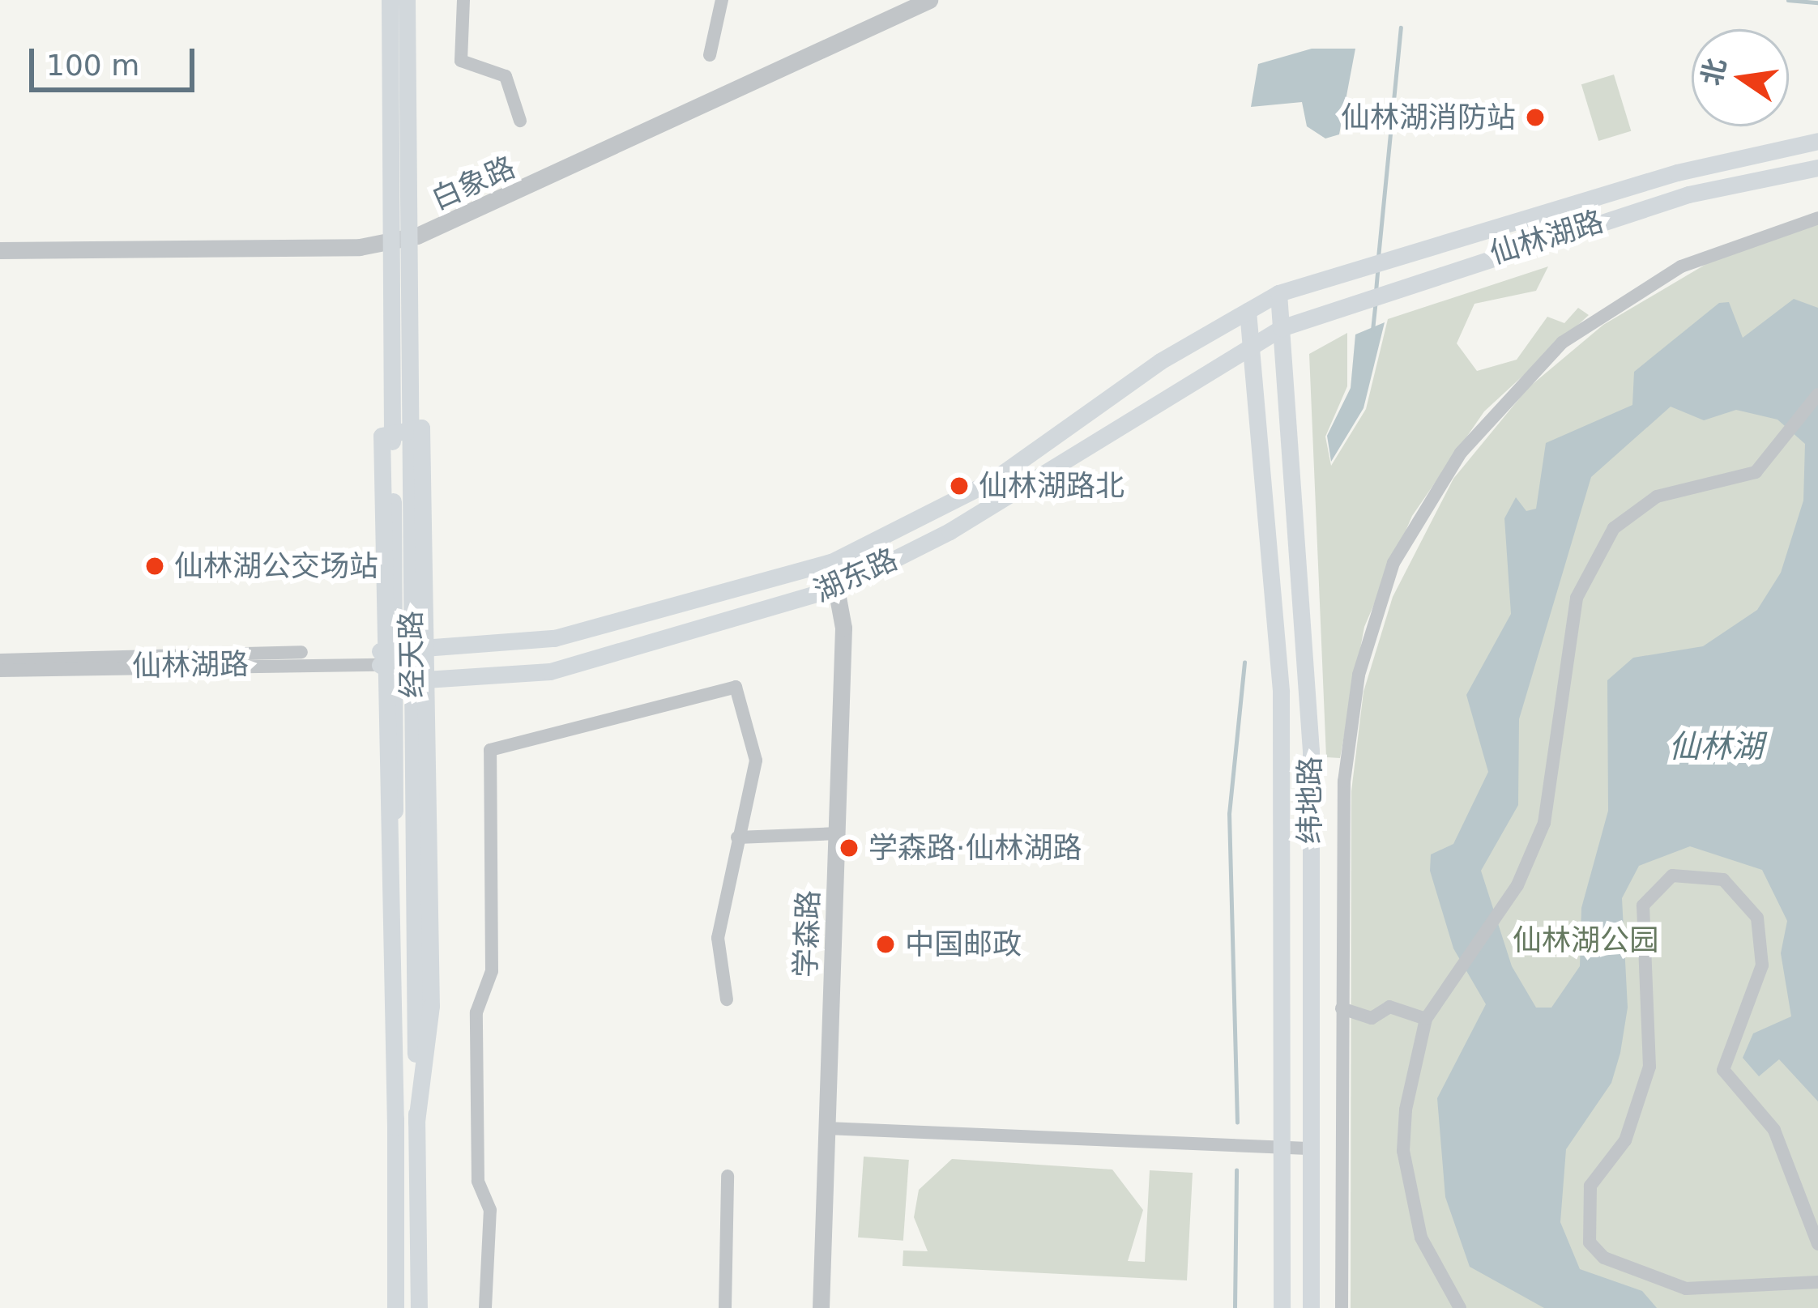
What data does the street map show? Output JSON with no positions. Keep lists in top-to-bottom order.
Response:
{
  "streets": {
    "main road": [
      "仙林湖路",
      "湖东路",
      "经天路",
      "纬地路"
    ],
    "street": ["白象路", "学森路"]
  },
  "crossings": [
    ["仙林湖路", "湖东路"],
    ["仙林湖路", "纬地路"],
    ["湖东路", "纬地路"],
    ["湖东路", "学森路"]
  ],
  "water": ["仙林湖"],
  "parks": ["仙林湖公园"],
  "places": [
    "仙林湖消防站",
    "仙林湖路北",
    "仙林湖公交场站",
    "学森路·仙林湖路",
    "中国邮政"
  ],
  "scale_bar": "100 m",
  "north": "left"
}
